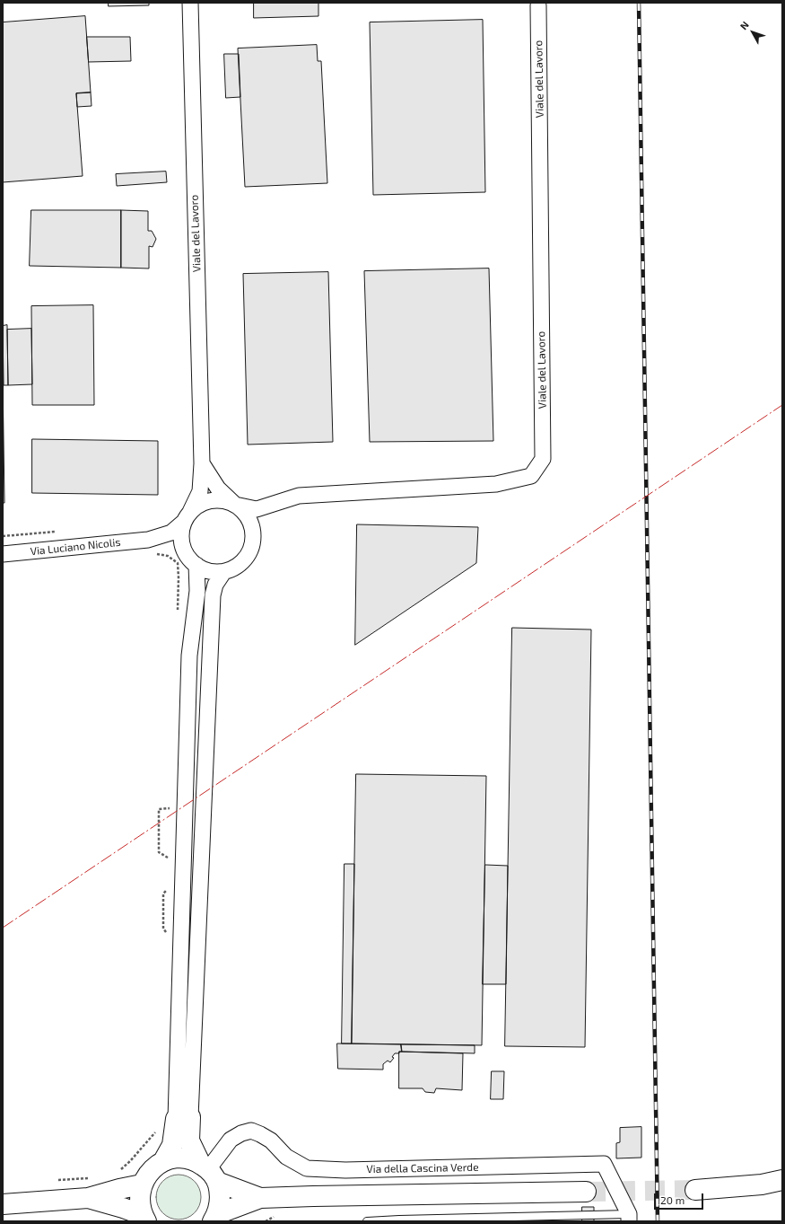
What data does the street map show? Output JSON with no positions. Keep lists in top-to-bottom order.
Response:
{
  "streets": {
    "street": ["Viale del Lavoro", "Via Luciano Nicolis", "Via della Cascina Verde"]
  },
  "crossings": [
    ["Viale del Lavoro", "Via Luciano Nicolis"]
  ],
  "scale_bar": "20 m",
  "north": "top left"
}
